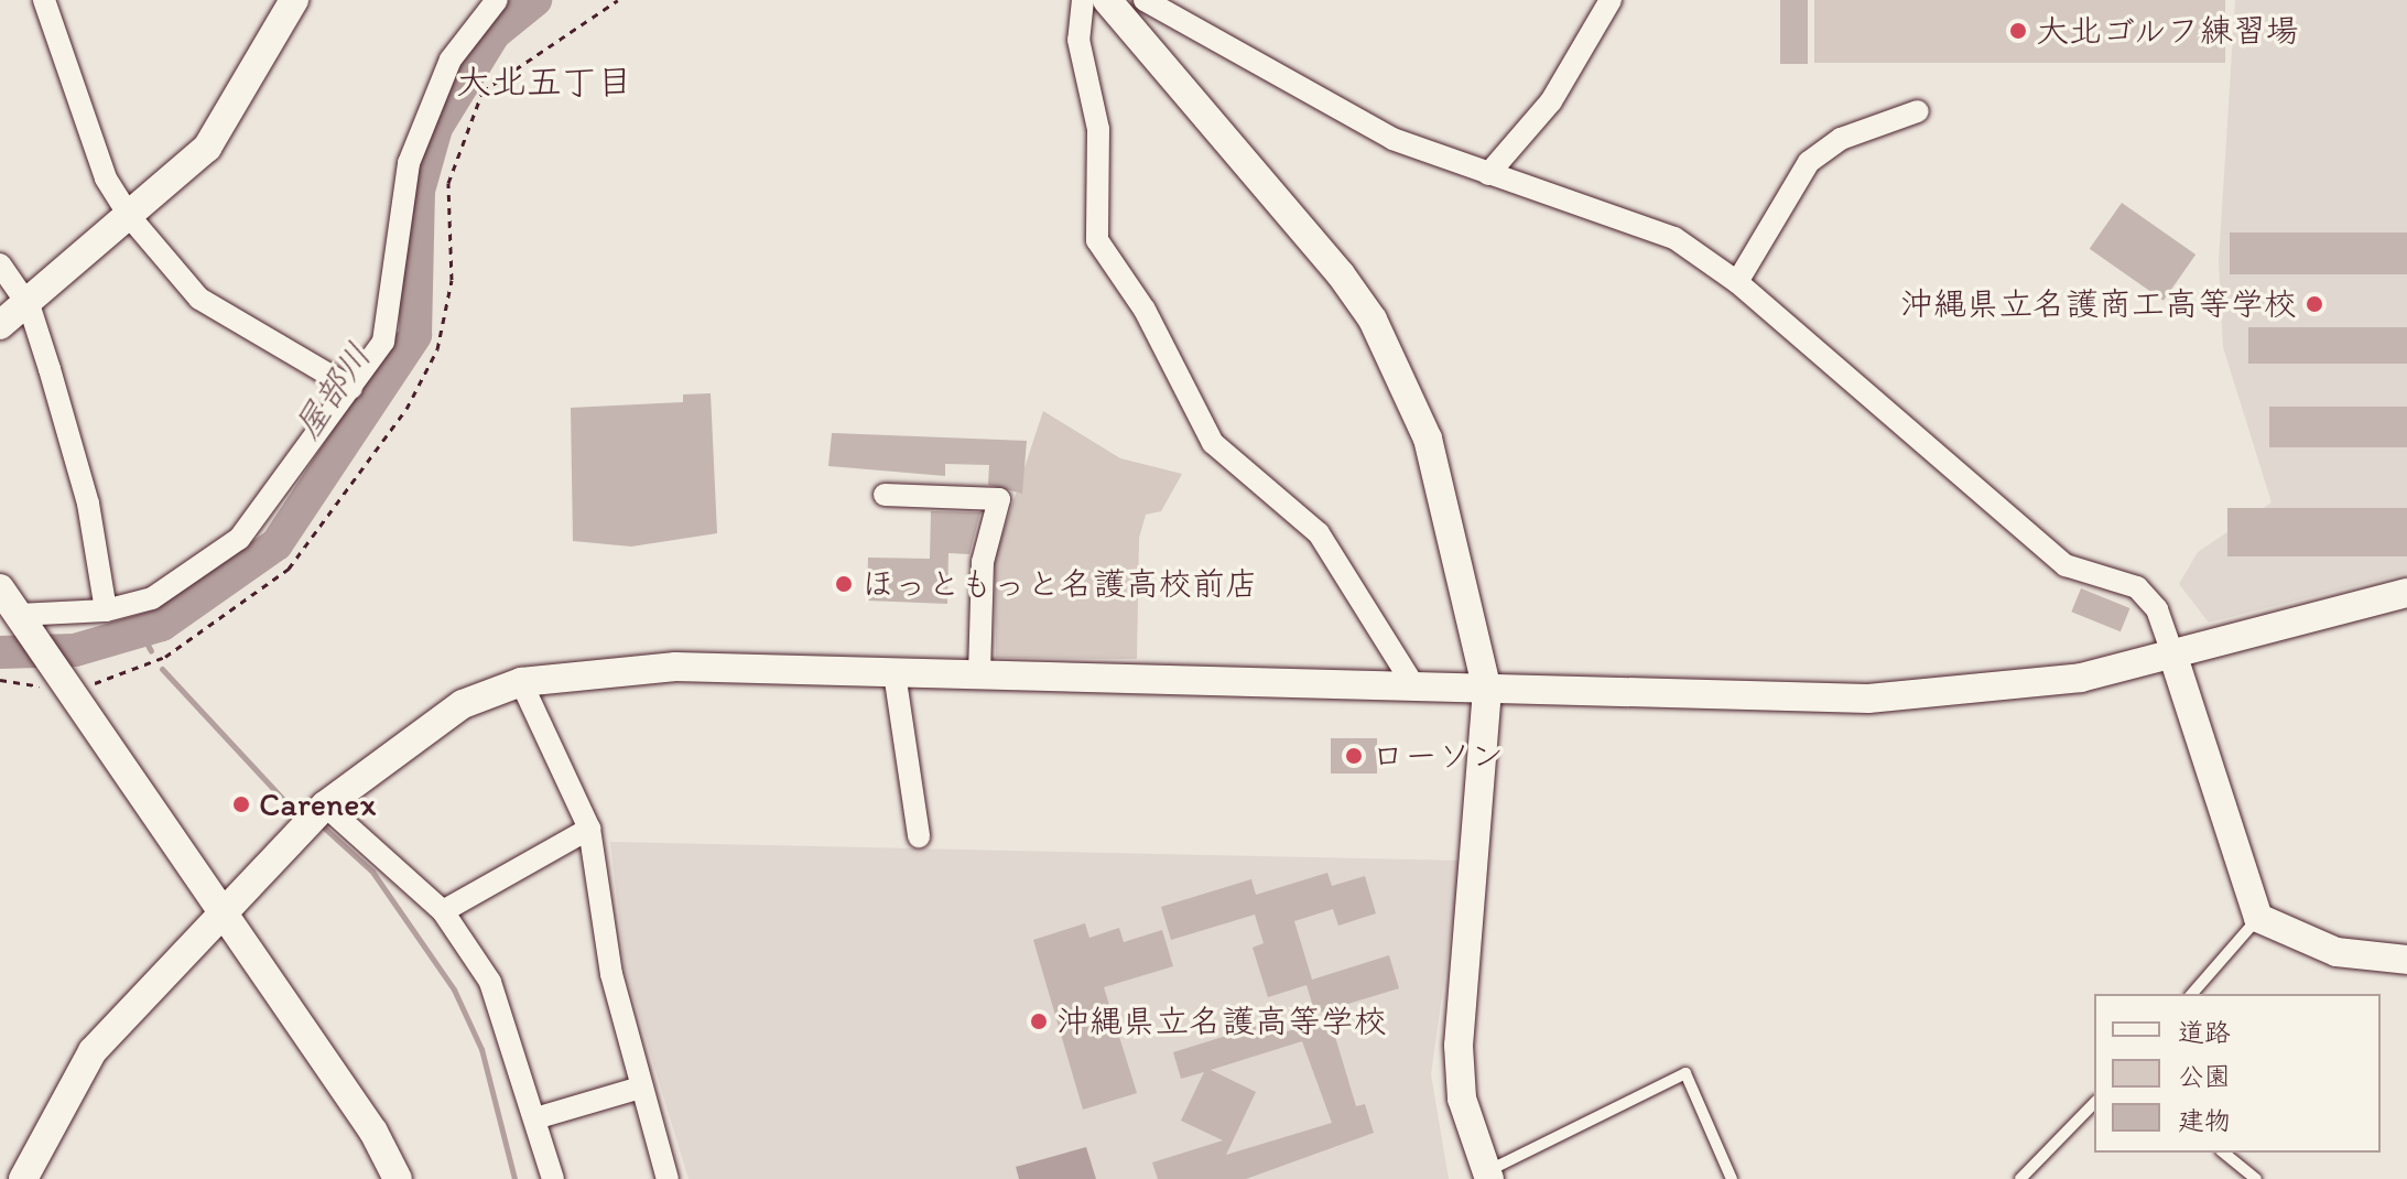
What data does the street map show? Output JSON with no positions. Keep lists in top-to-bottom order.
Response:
{
  "districts": ["大北五丁目"],
  "water": ["屋部川"],
  "places": [
    "大北ゴルフ練習場",
    "沖縄県立名護商工高等学校",
    "ほっともっと名護高校前店",
    "ローソン",
    "Carenex",
    "沖縄県立名護高等学校"
  ],
  "legend": ["道路", "公園", "建物"]
}
